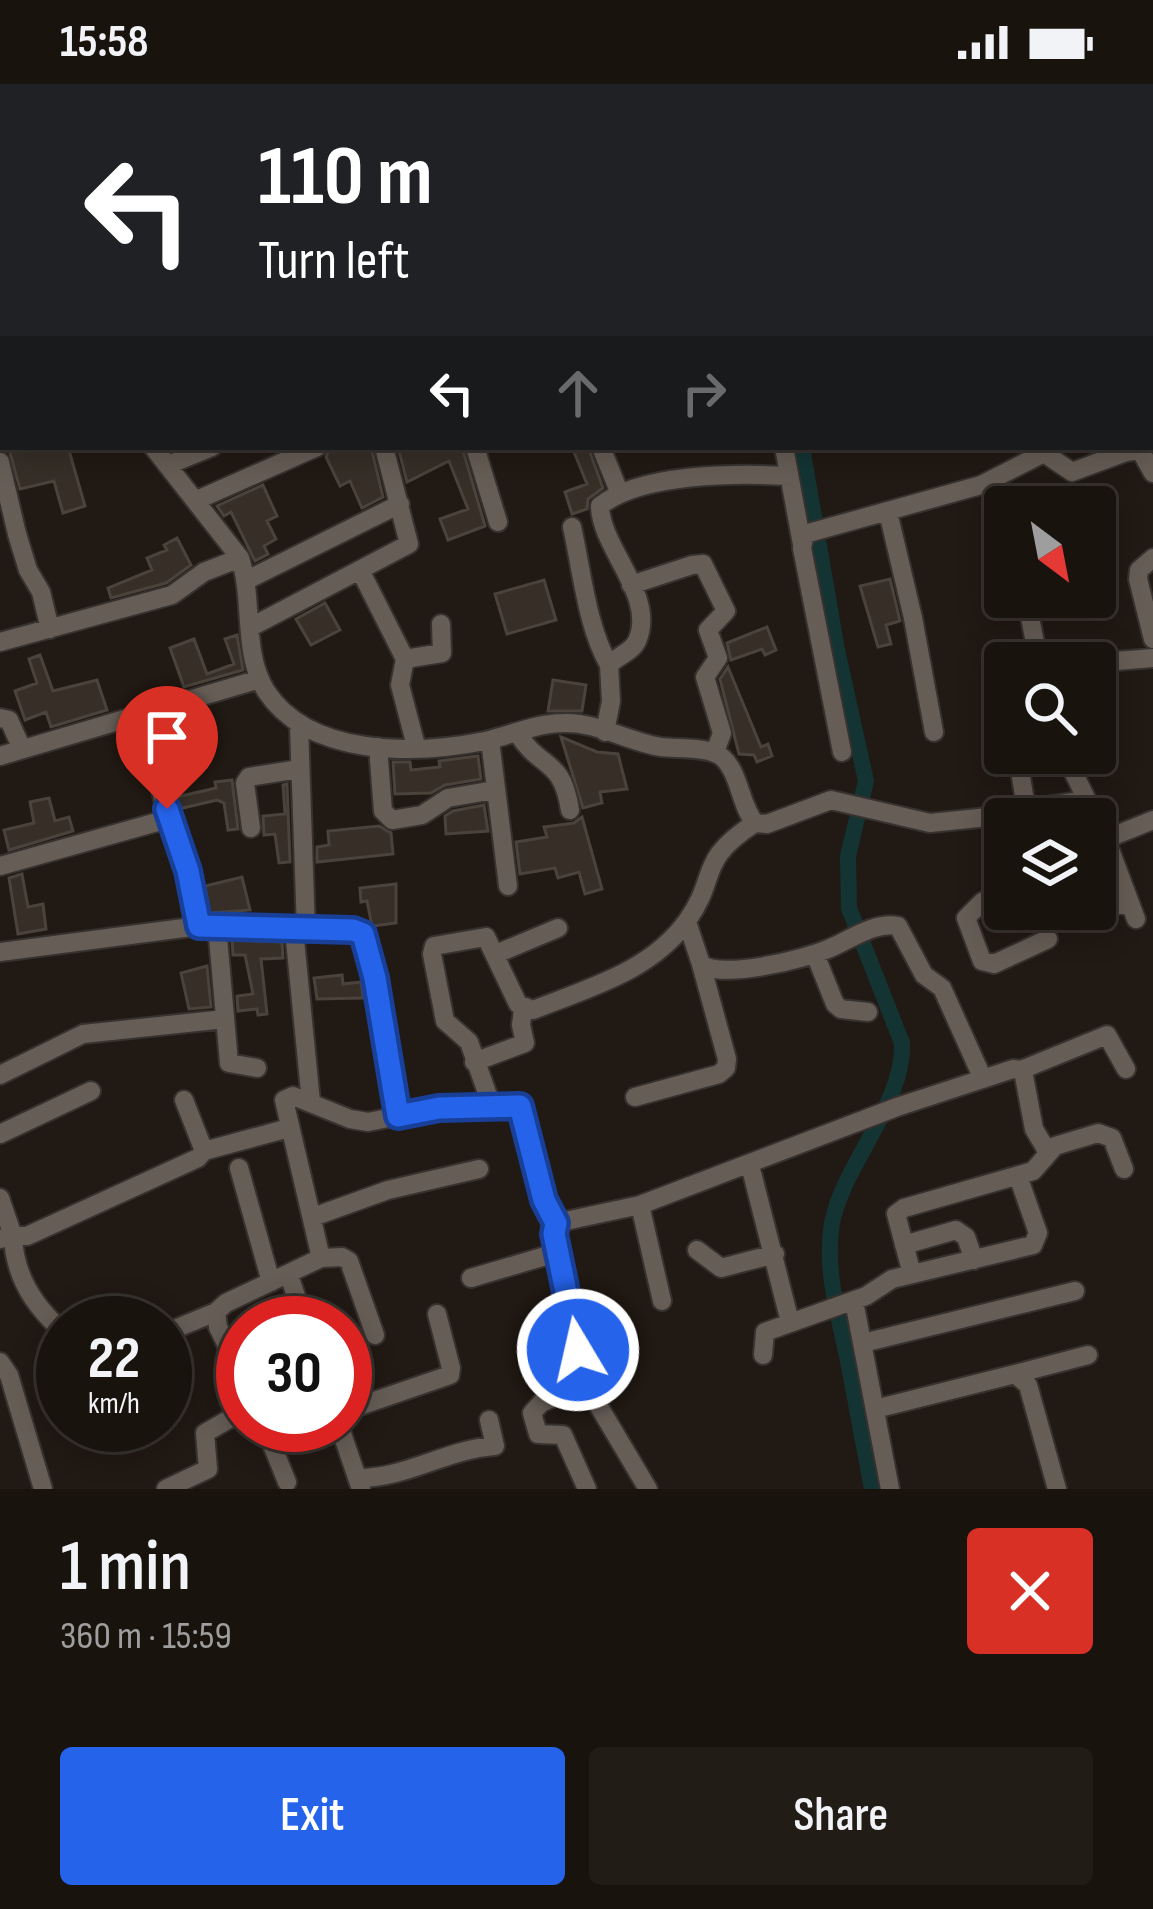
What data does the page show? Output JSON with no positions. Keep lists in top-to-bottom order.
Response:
{
  "north": "bottom right",
  "page": {
    "status": "15:58",
    "turn": ["110 m", "Turn left"],
    "speed": "22 km/h",
    "limit": "30",
    "heading": ["1 min", "360 m · 15:59"],
    "buttons": ["Exit", "Share"]
  }
}
